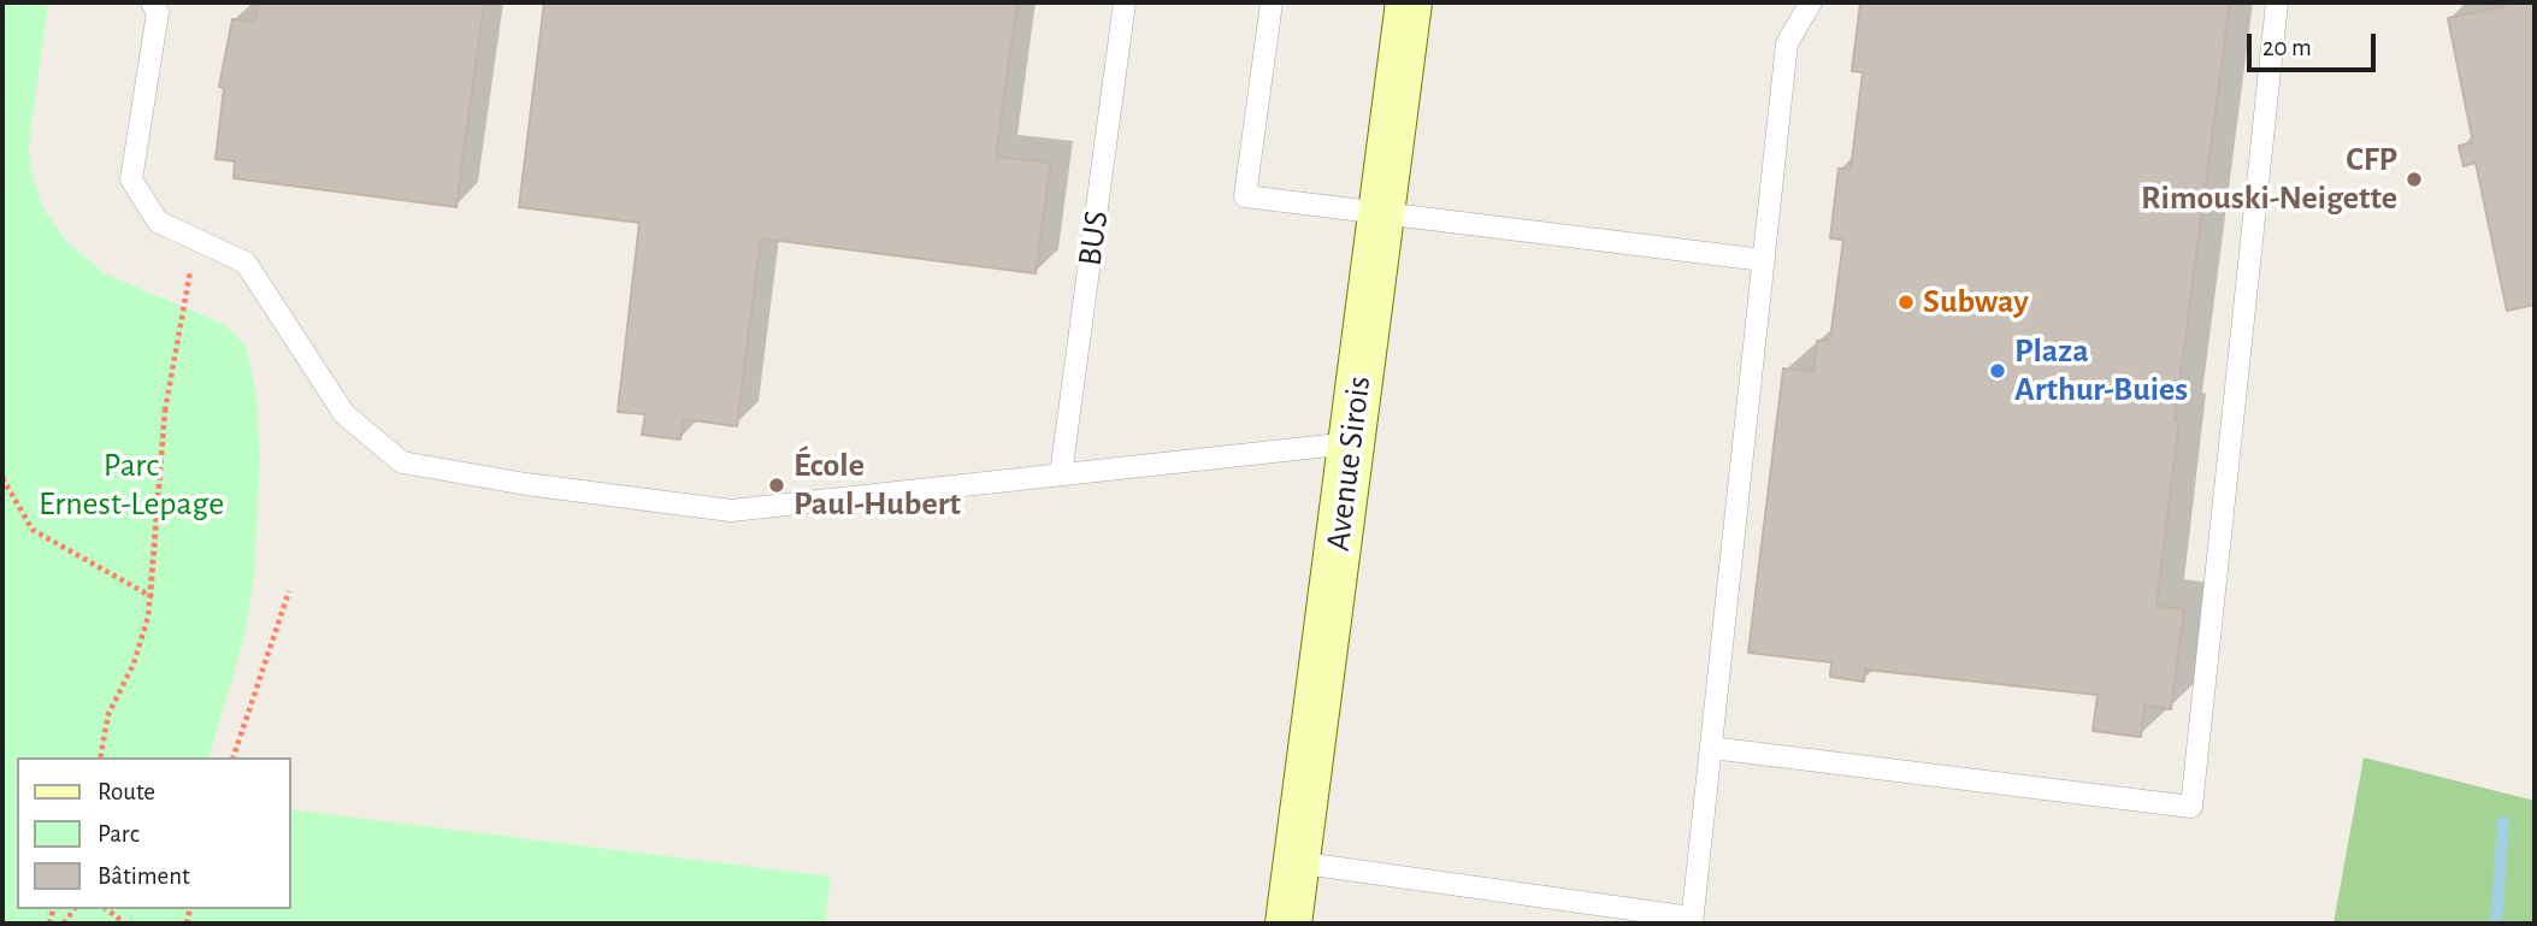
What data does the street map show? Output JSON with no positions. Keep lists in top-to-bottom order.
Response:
{
  "streets": {
    "street": ["Avenue Sirois"],
    "lane": ["BUS"]
  },
  "parks": ["Parc Ernest-Lepage"],
  "places": [
    "CFP Rimouski-Neigette",
    "Subway",
    "Plaza Arthur-Buies",
    "École Paul-Hubert"
  ],
  "legend": ["Route", "Parc", "Bâtiment"],
  "scale_bar": "20 m"
}
